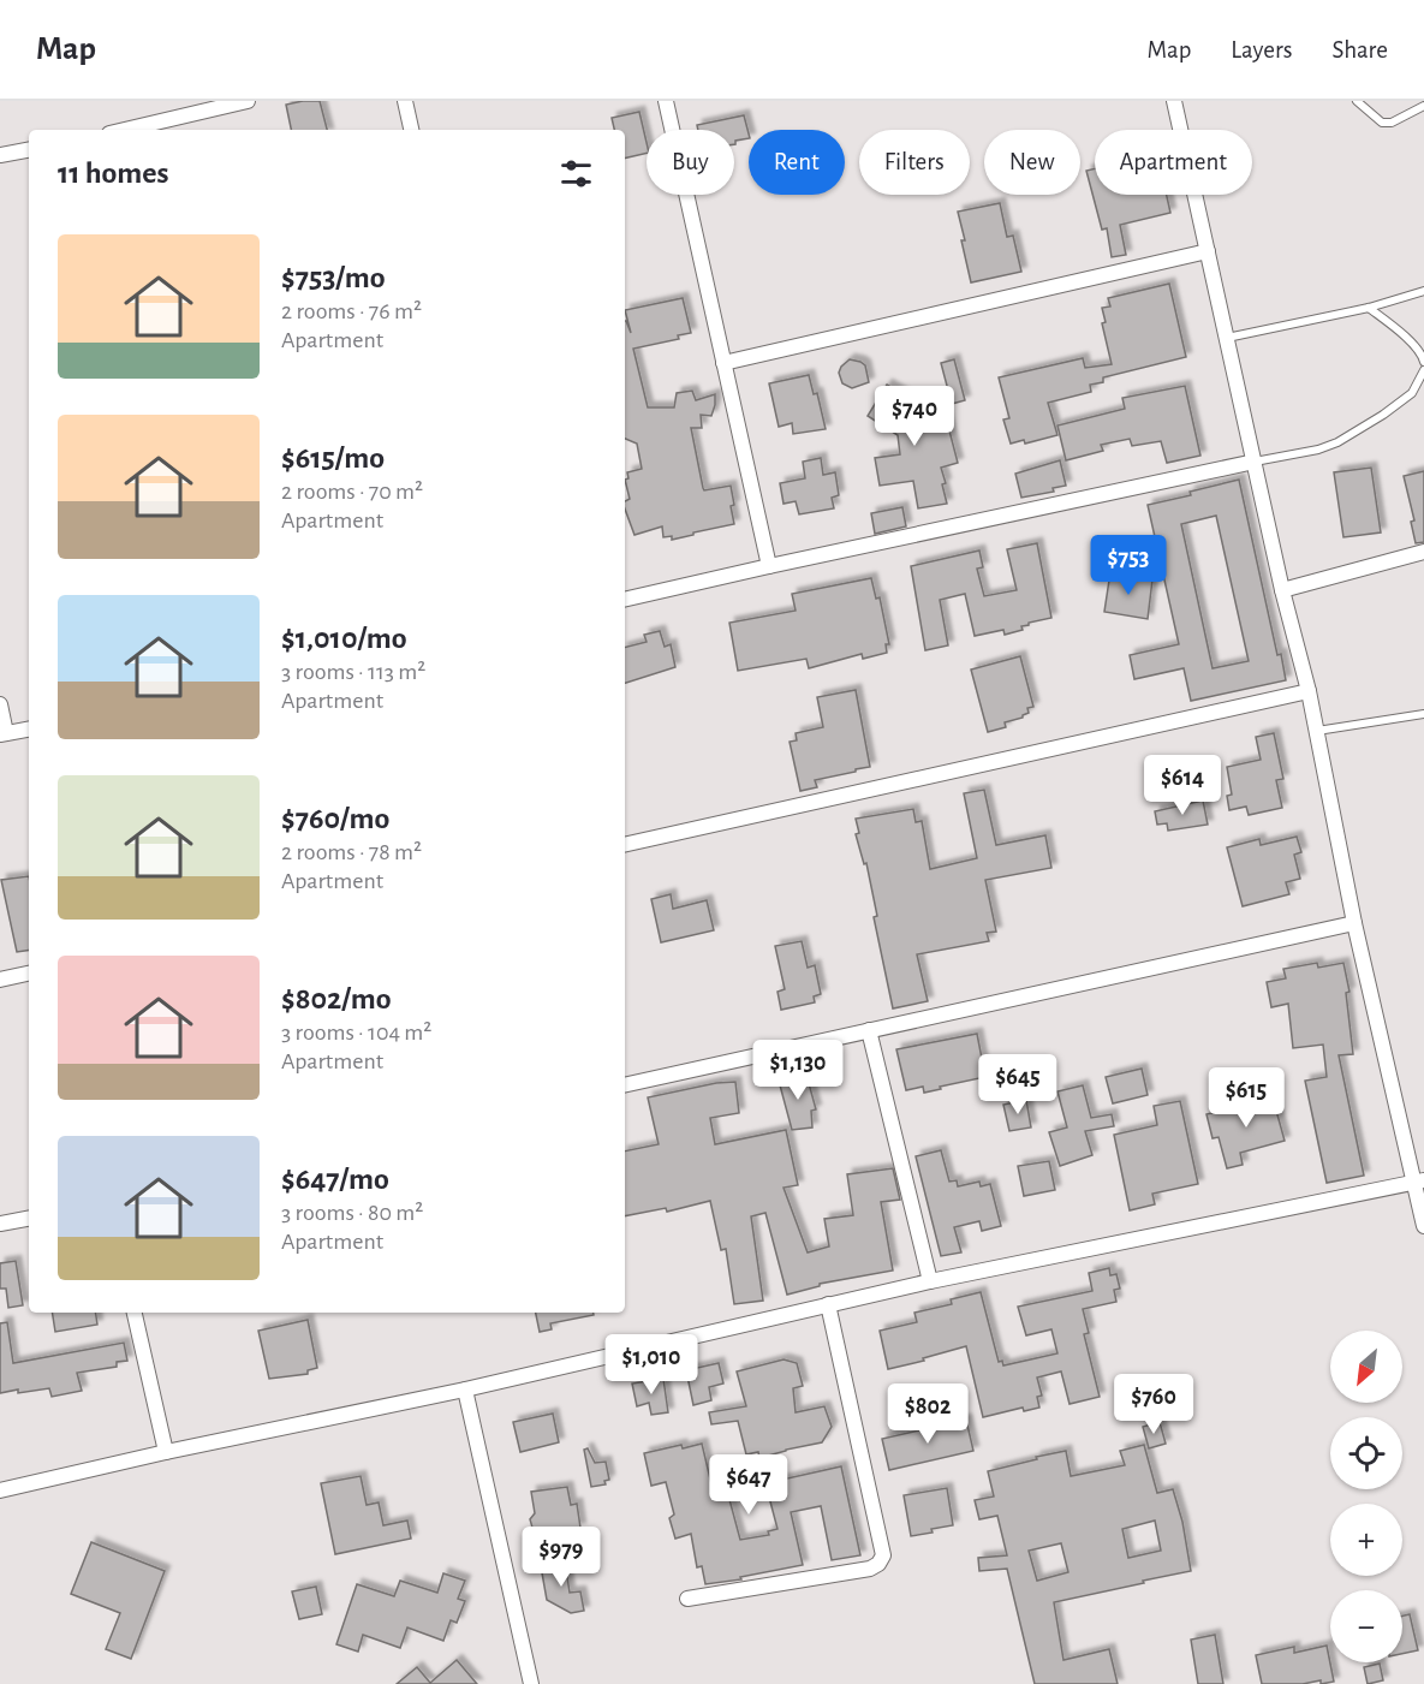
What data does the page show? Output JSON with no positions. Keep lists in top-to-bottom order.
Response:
{
  "north": "bottom left",
  "page": {
    "header": "Map",
    "nav": ["Map", "Layers", "Share"],
    "chip": [
      "Buy",
      "Rent",
      "Filters",
      "New",
      "Apartment"
    ],
    "heading": "11 homes",
    "list": [
      {
        "name": "$753/mo",
        "note": "2 rooms · 76 m² · Apartment"
      },
      {
        "name": "$615/mo",
        "note": "2 rooms · 70 m² · Apartment"
      },
      {
        "name": "$1,010/mo",
        "note": "3 rooms · 113 m² · Apartment"
      },
      {
        "name": "$760/mo",
        "note": "2 rooms · 78 m² · Apartment"
      },
      {
        "name": "$802/mo",
        "note": "3 rooms · 104 m² · Apartment"
      },
      {
        "name": "$647/mo",
        "note": "3 rooms · 80 m² · Apartment"
      }
    ],
    "price": [
      "$740",
      "$753",
      "$614",
      "$1,130",
      "$645",
      "$615",
      "$1,010",
      "$760",
      "$802",
      "$647",
      "$979"
    ],
    "map_buttons": ["+", "−"]
  }
}
